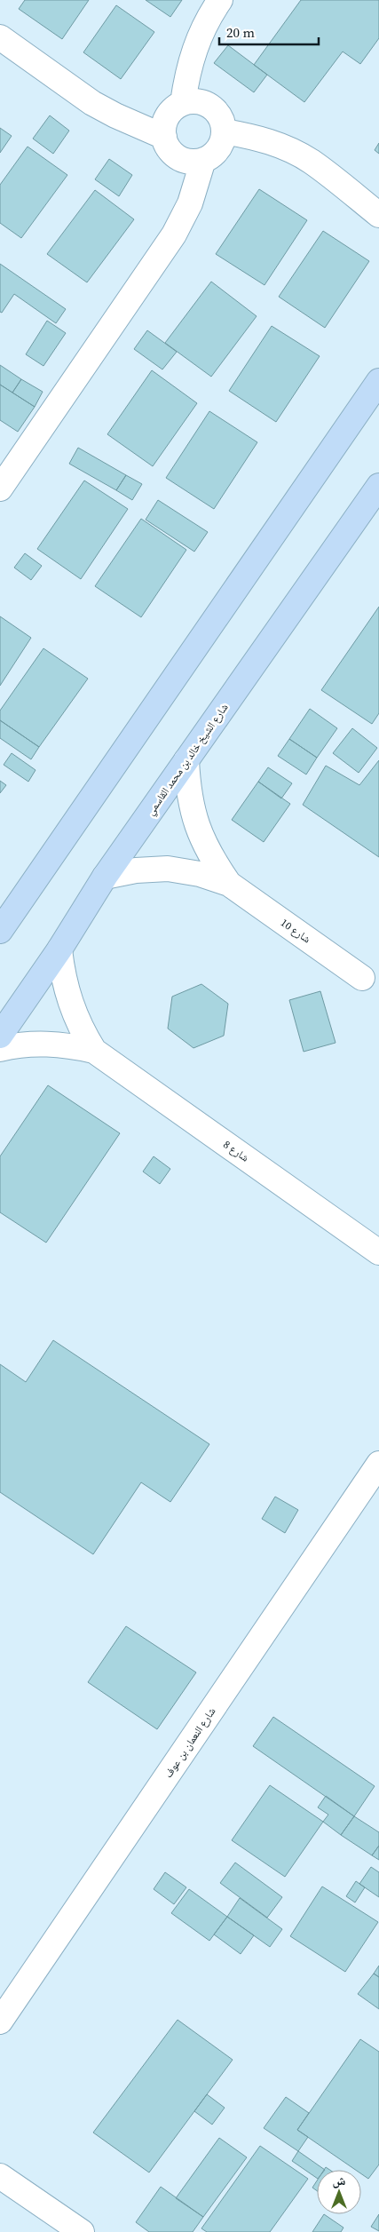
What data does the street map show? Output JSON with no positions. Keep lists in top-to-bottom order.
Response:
{
  "streets": {
    "street": [
      "شارع الشيخ خالد بن محمد القاسمي",
      "شارع 10",
      "شارع 8",
      "شارع النعمان بن عوف"
    ]
  },
  "crossings": [
    ["شارع الشيخ خالد بن محمد القاسمي", "شارع 10"],
    ["شارع الشيخ خالد بن محمد القاسمي", "شارع 8"]
  ],
  "scale_bar": "20 m",
  "north": "top"
}
